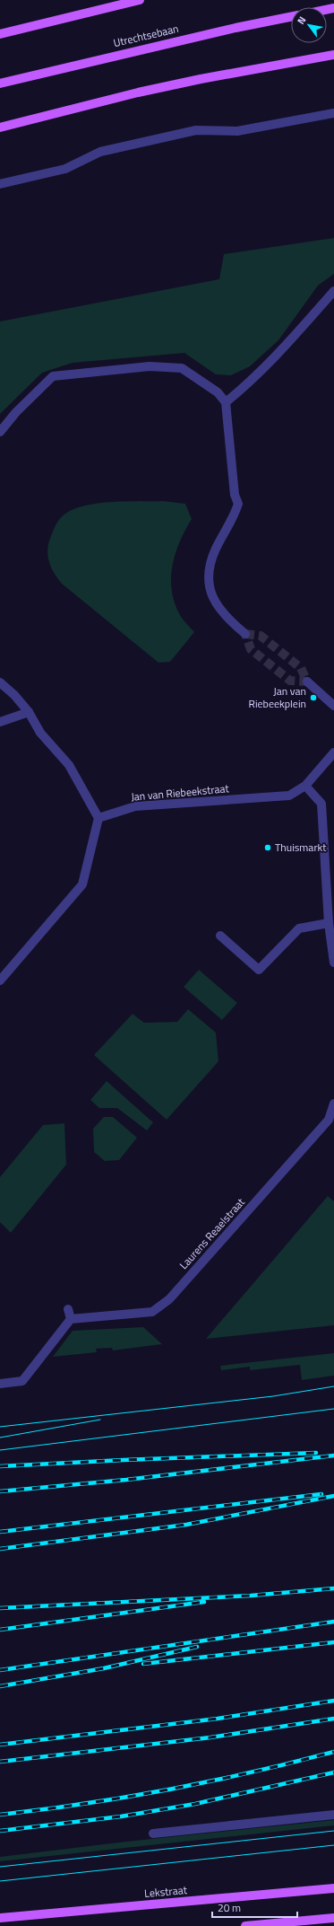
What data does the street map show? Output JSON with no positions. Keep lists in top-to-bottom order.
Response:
{
  "streets": {
    "main road": ["Utrechtsebaan", "Lekstraat"],
    "street": ["Jan van Riebeekstraat", "Laurens Reaelstraat"]
  },
  "places": ["Jan van Riebeekplein", "Thuismarkt"],
  "scale_bar": "20 m",
  "north": "top left"
}
